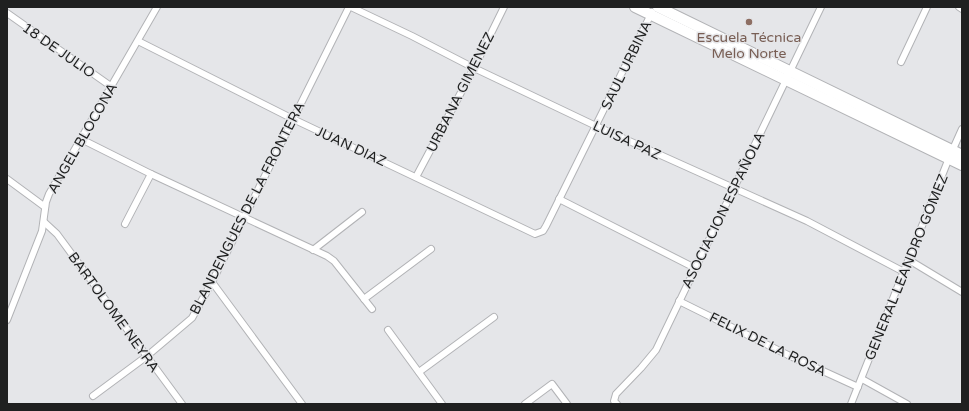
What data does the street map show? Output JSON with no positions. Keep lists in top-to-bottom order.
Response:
{
  "streets": {
    "street": [
      "18 DE JULIO",
      "SAUL URBINA",
      "URBANA GIMENEZ",
      "ANGEL BLOCONA",
      "LUISA PAZ",
      "JUAN DIAZ",
      "BLANDENGUES DE LA FRONTERA",
      "ASOCIACION ESPAÑOLA",
      "GENERAL LEANDRO GÓMEZ",
      "BARTOLOME NEYRA",
      "FELIX DE LA ROSA"
    ]
  },
  "crossings": [
    ["18 DE JULIO", "ANGEL BLOCONA"],
    ["SAUL URBINA", "LUISA PAZ"],
    ["SAUL URBINA", "JUAN DIAZ"],
    ["URBANA GIMENEZ", "LUISA PAZ"],
    ["URBANA GIMENEZ", "JUAN DIAZ"],
    ["ANGEL BLOCONA", "JUAN DIAZ"],
    ["ANGEL BLOCONA", "BARTOLOME NEYRA"],
    ["LUISA PAZ", "BLANDENGUES DE LA FRONTERA"],
    ["LUISA PAZ", "ASOCIACION ESPAÑOLA"],
    ["LUISA PAZ", "GENERAL LEANDRO GÓMEZ"],
    ["JUAN DIAZ", "BLANDENGUES DE LA FRONTERA"],
    ["BLANDENGUES DE LA FRONTERA", "BARTOLOME NEYRA"],
    ["ASOCIACION ESPAÑOLA", "FELIX DE LA ROSA"],
    ["GENERAL LEANDRO GÓMEZ", "FELIX DE LA ROSA"]
  ],
  "places": ["Escuela Técnica Melo Norte"]
}
